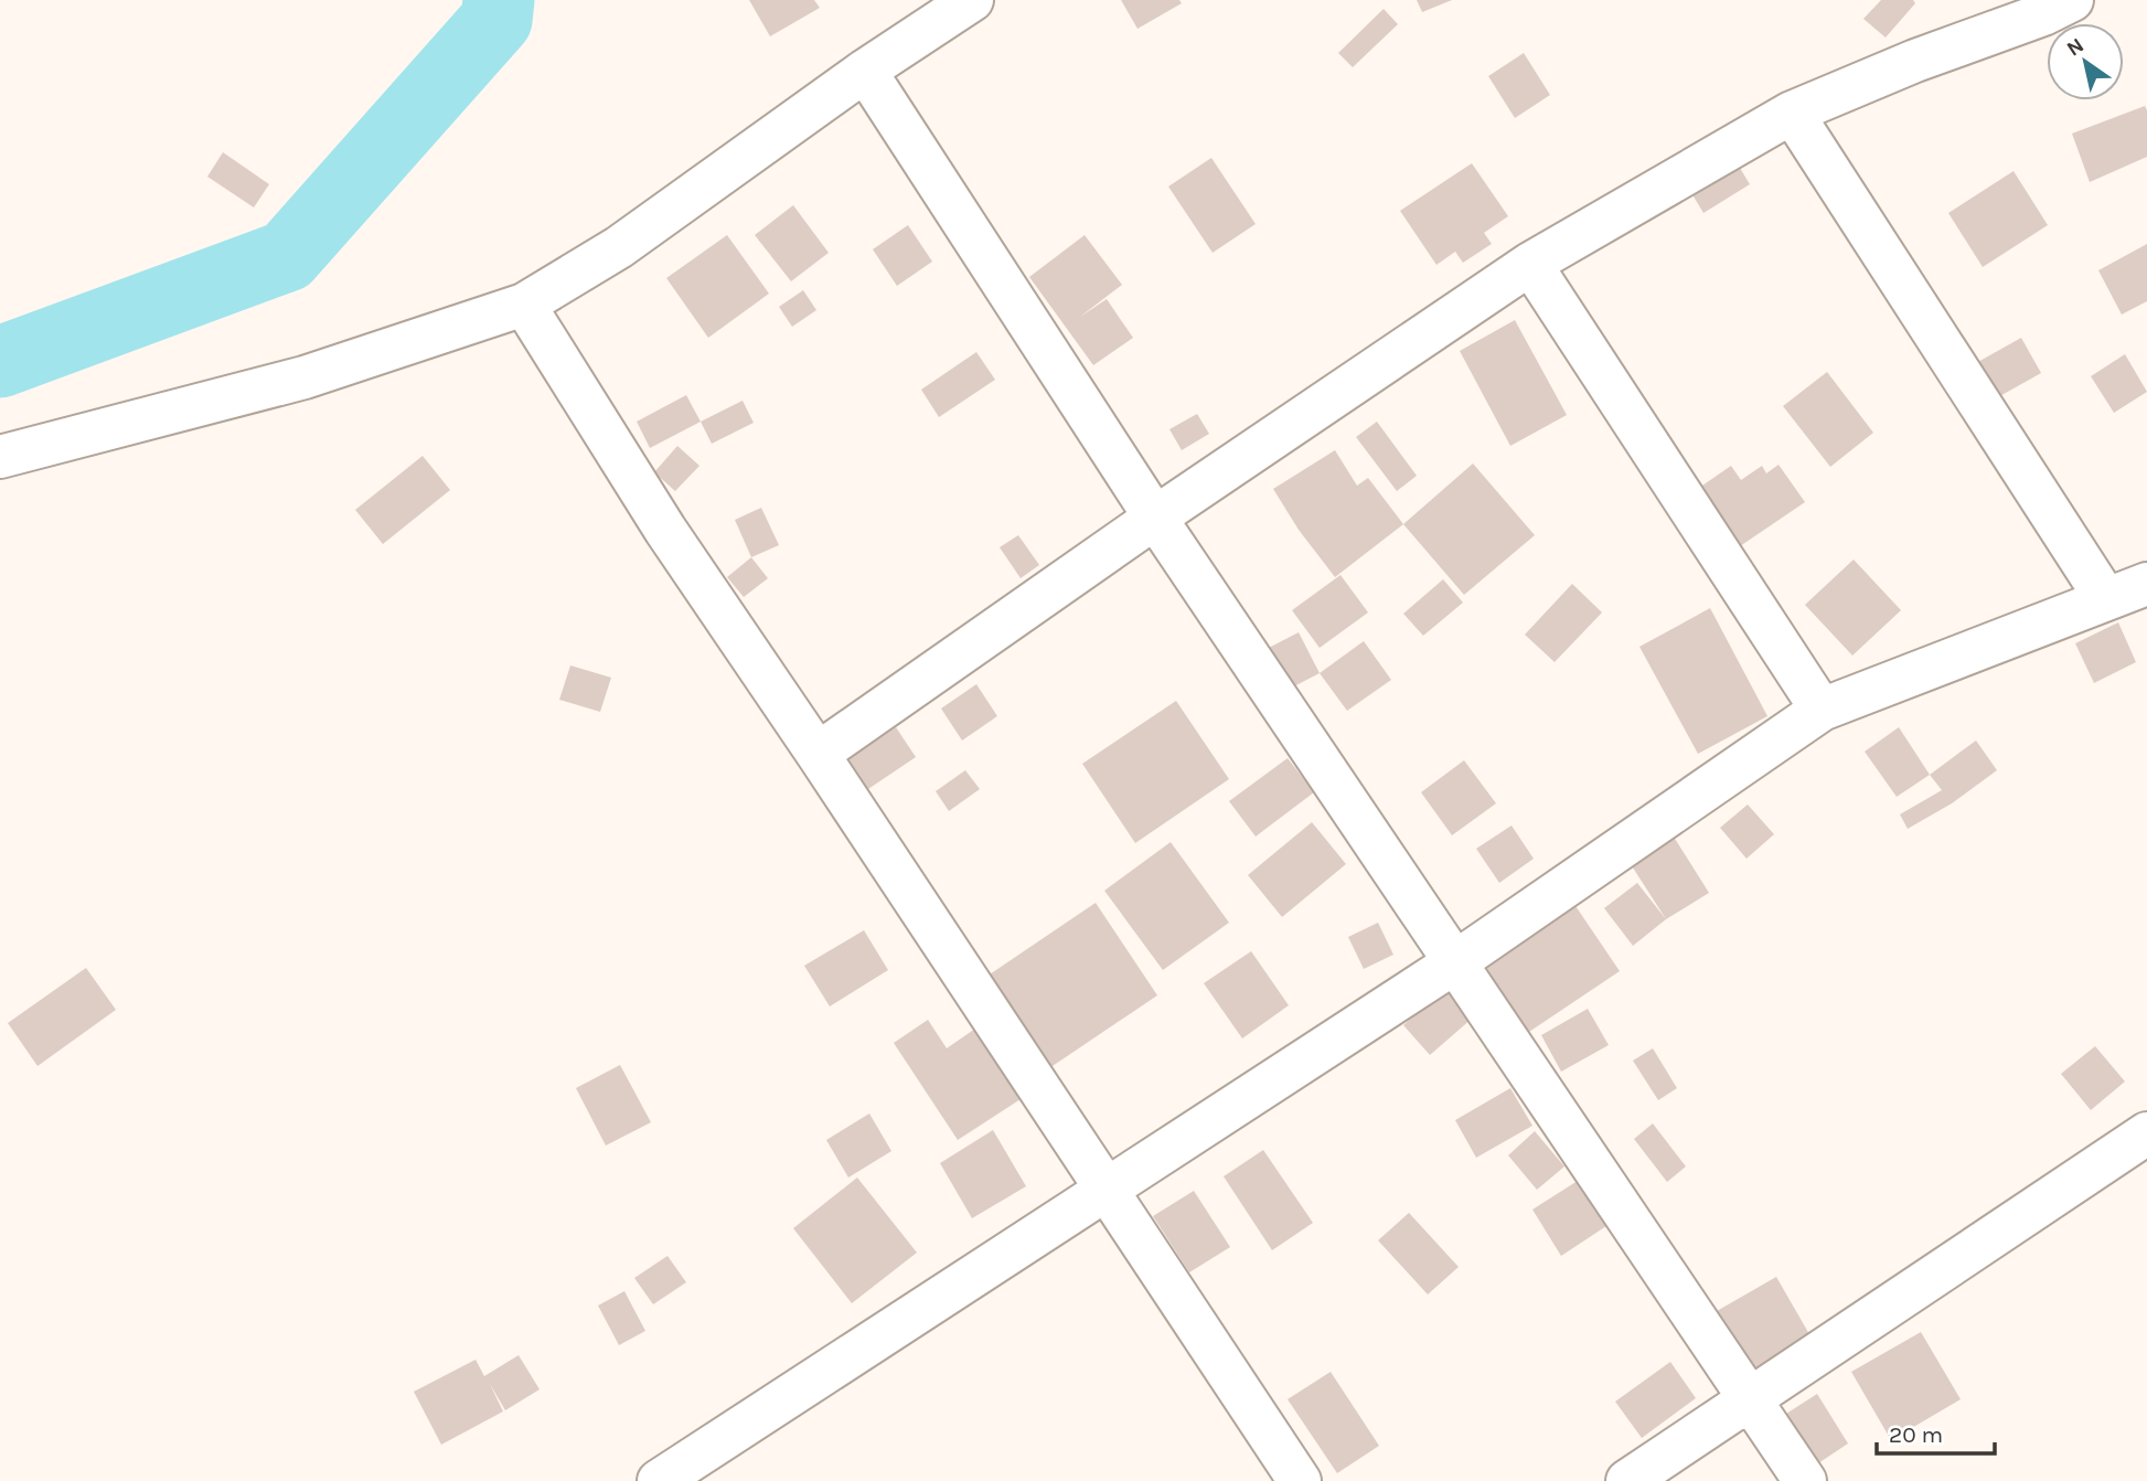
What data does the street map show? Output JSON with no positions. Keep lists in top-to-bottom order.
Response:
{
  "scale_bar": "20 m",
  "north": "top left"
}
